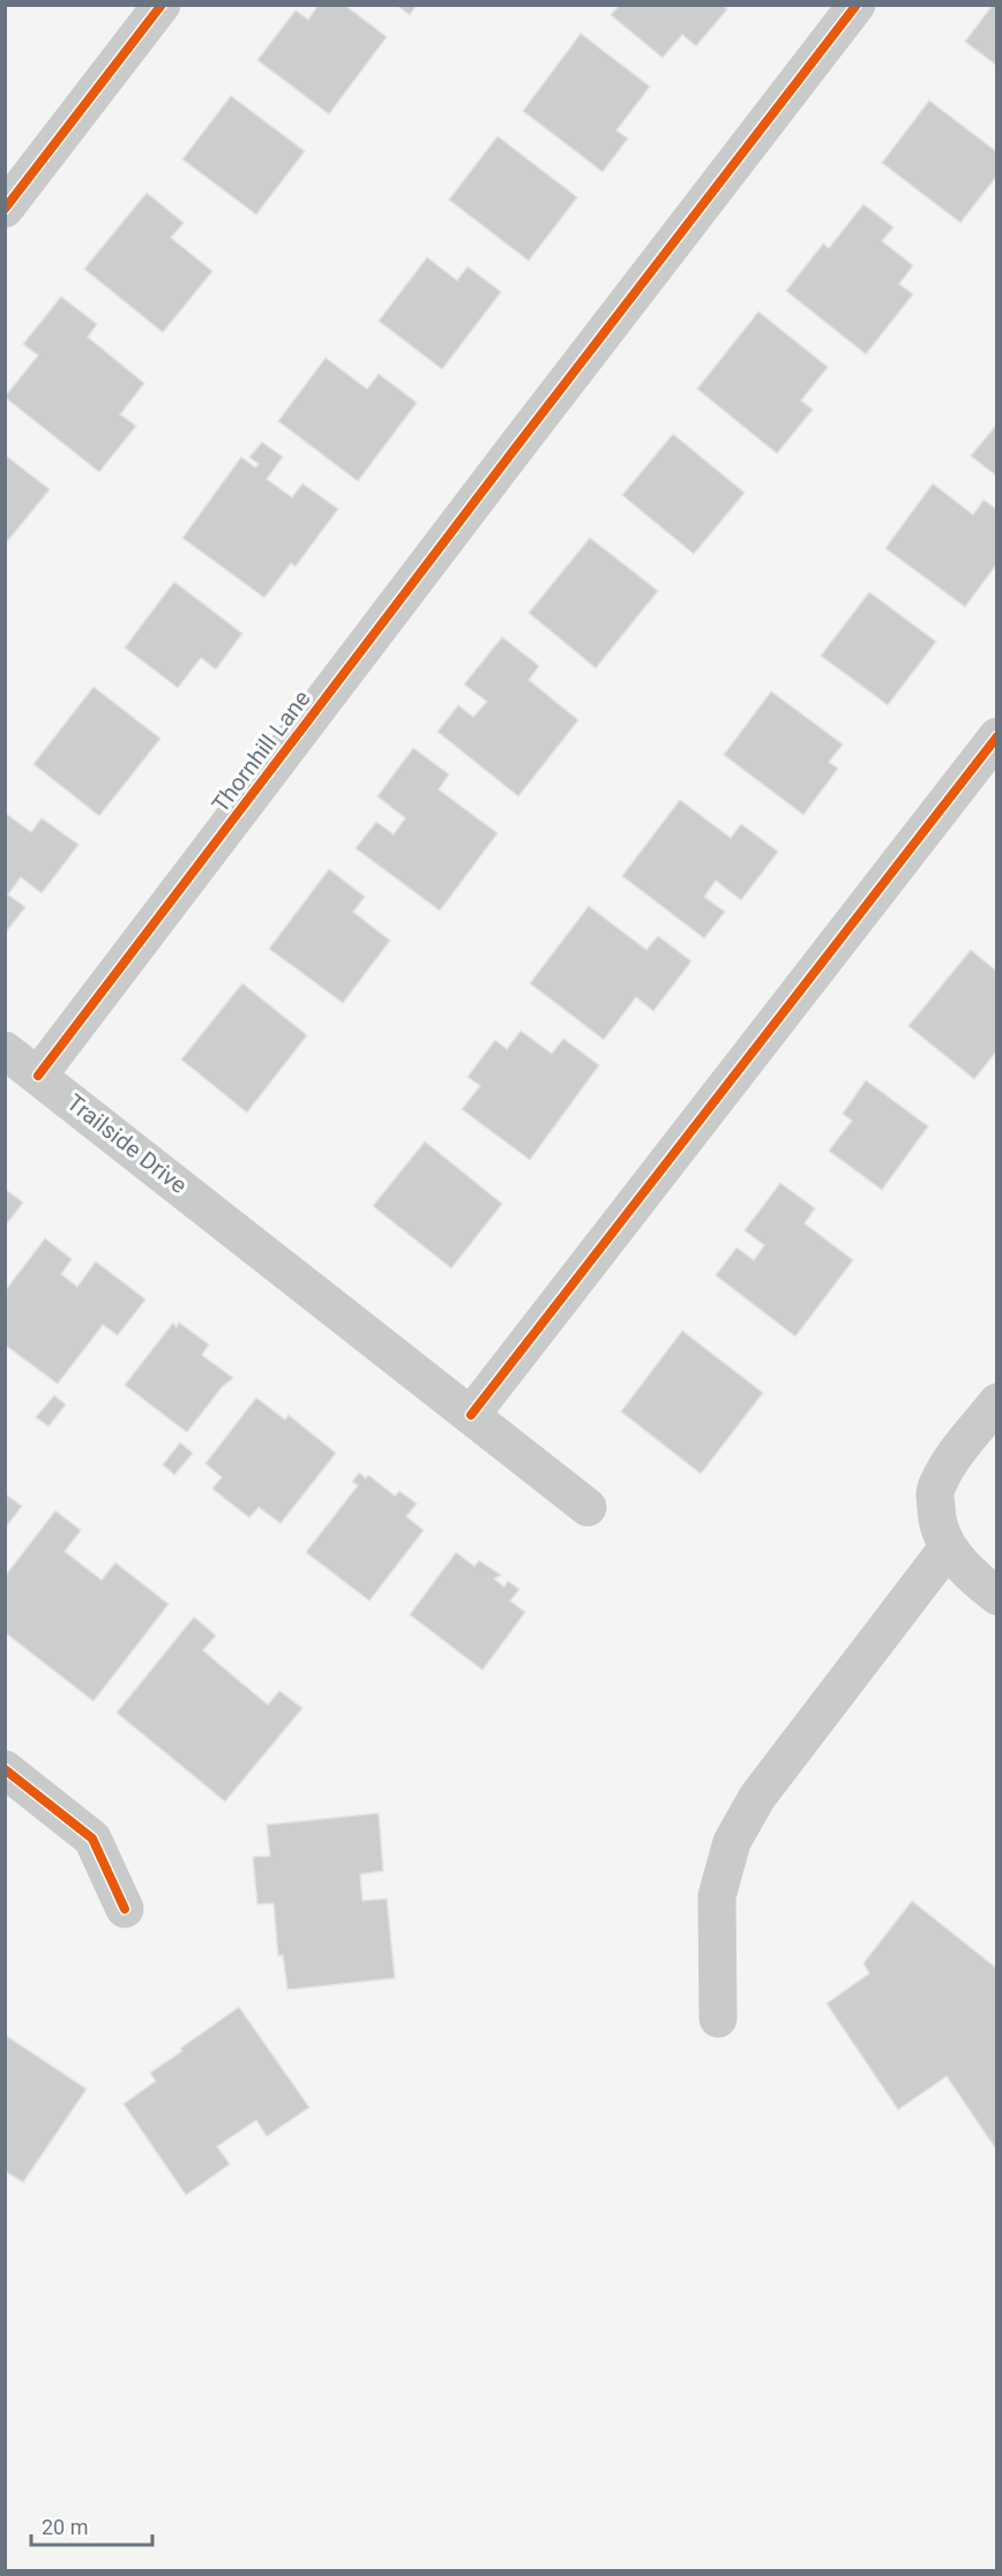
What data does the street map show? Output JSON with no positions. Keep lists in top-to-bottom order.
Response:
{
  "streets": {
    "street": ["Thornhill Lane", "Trailside Drive"]
  },
  "crossings": [
    ["Thornhill Lane", "Trailside Drive"]
  ],
  "scale_bar": "20 m"
}
